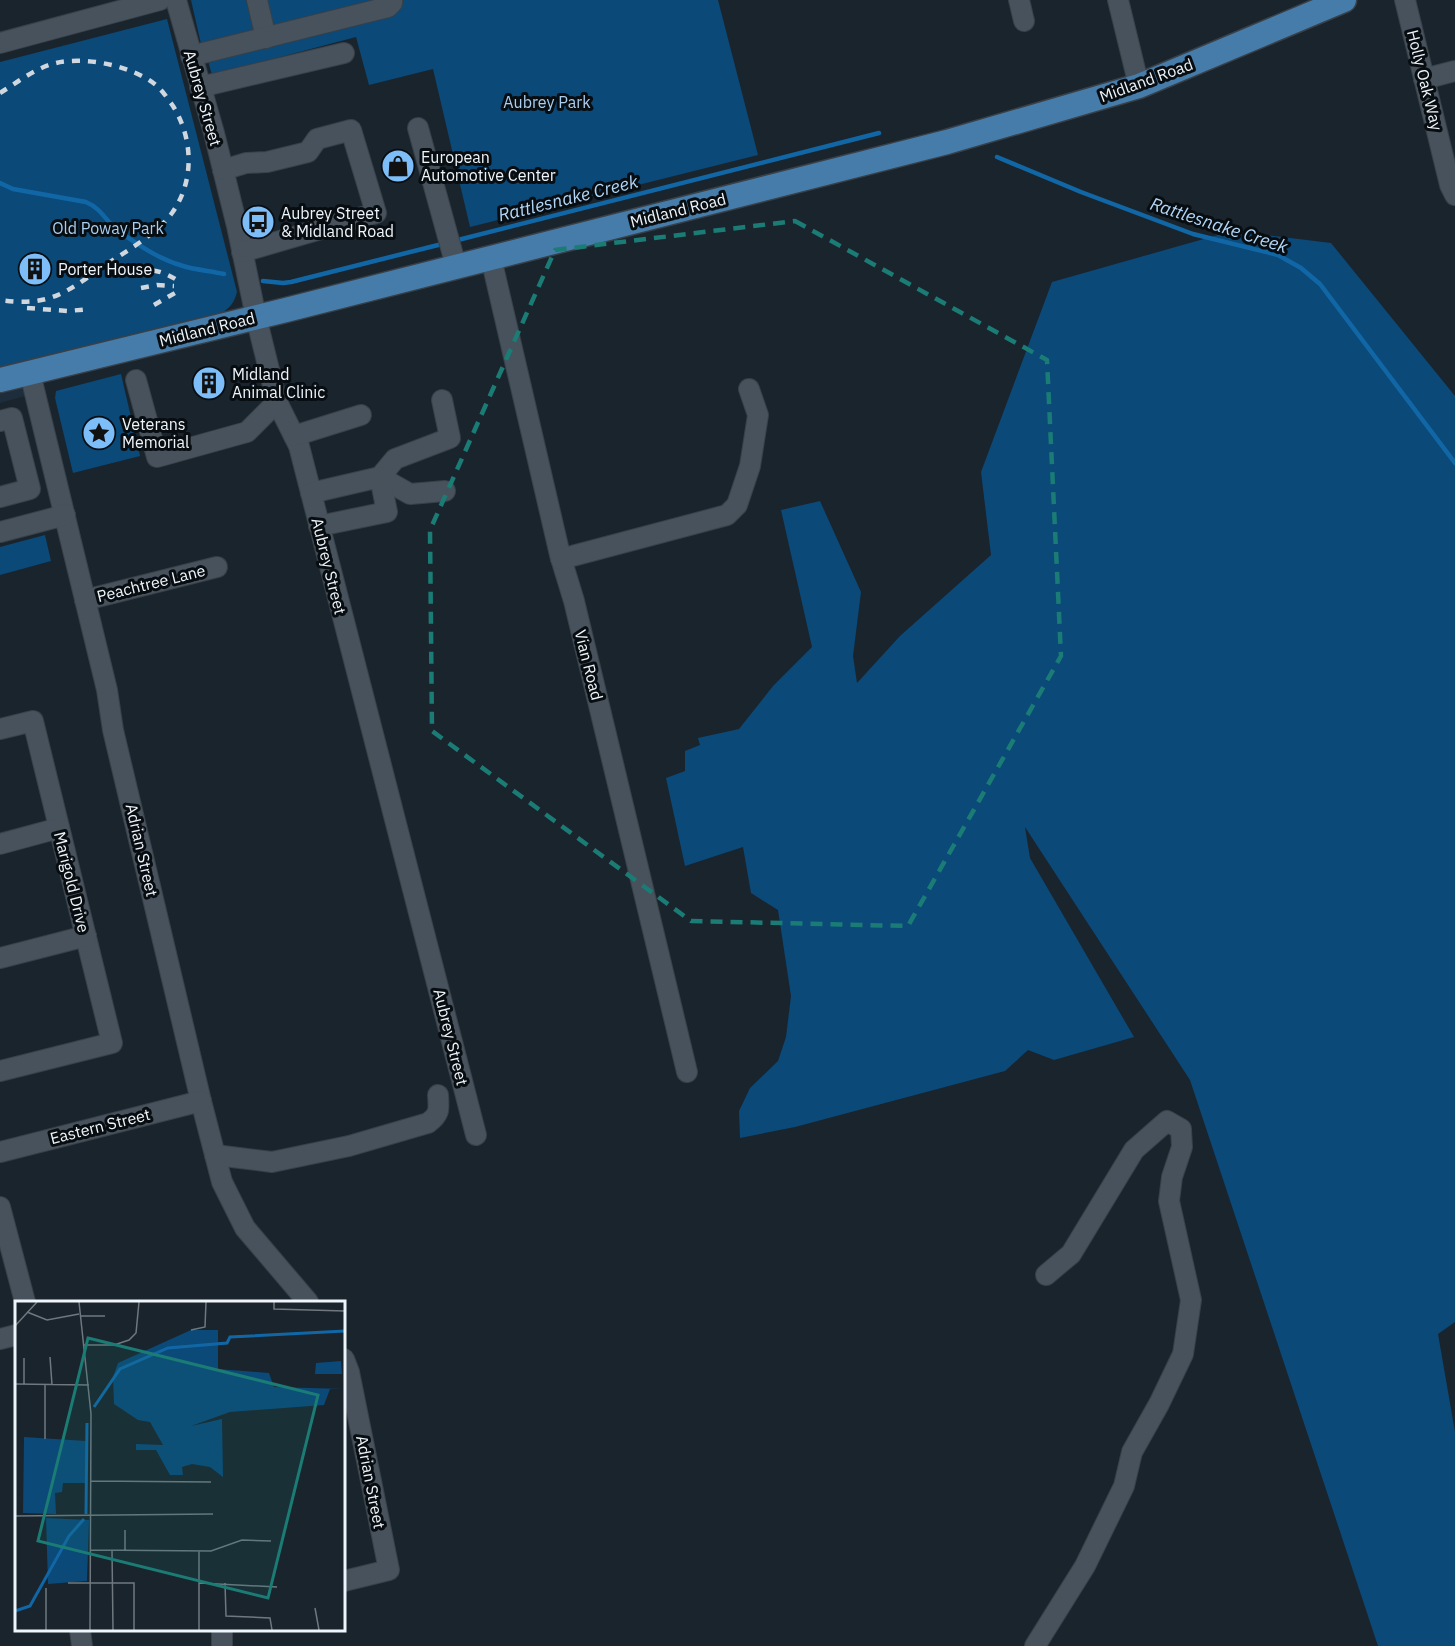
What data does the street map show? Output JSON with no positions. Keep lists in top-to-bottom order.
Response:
{
  "streets": {
    "main road": ["Midland Road"],
    "street": [
      "Holly Oak Way",
      "Aubrey Street",
      "Peachtree Lane",
      "Vian Road",
      "Adrian Street",
      "Marigold Drive",
      "Eastern Street"
    ]
  },
  "crossings": [
    ["Midland Road", "Aubrey Street"],
    ["Midland Road", "Vian Road"],
    ["Midland Road", "Adrian Street"],
    ["Peachtree Lane", "Adrian Street"],
    ["Adrian Street", "Eastern Street"]
  ],
  "water": ["Rattlesnake Creek"],
  "parks": ["Aubrey Park", "Old Poway Park"],
  "places": {
    "shop": ["European Automotive Center"],
    "bus stop": ["Aubrey Street & Midland Road"],
    "building": ["Porter House", "Midland Animal Clinic"],
    "place": ["Veterans Memorial"]
  }
}
